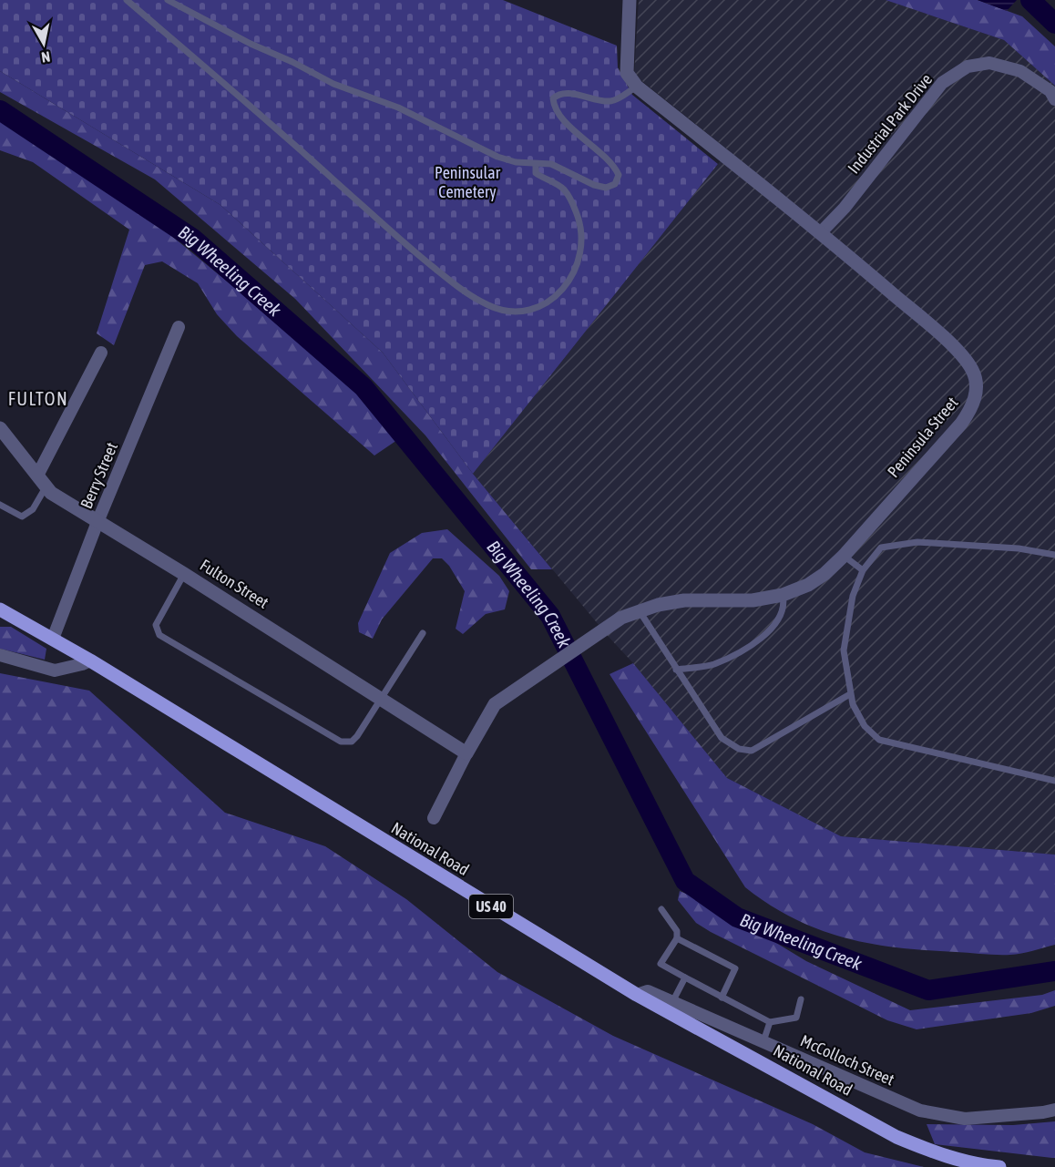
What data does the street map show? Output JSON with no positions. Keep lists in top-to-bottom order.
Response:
{
  "streets": {
    "main road": ["National Road", "US 40"],
    "street": [
      "Industrial Park Drive",
      "Peninsula Street",
      "Berry Street",
      "Fulton Street",
      "McColloch Street"
    ]
  },
  "crossings": [
    ["Industrial Park Drive", "Peninsula Street"],
    ["Peninsula Street", "Fulton Street"],
    ["Berry Street", "Fulton Street"],
    ["Berry Street", "National Road"],
    ["National Road", "McColloch Street"]
  ],
  "districts": ["FULTON"],
  "water": ["Big Wheeling Creek"],
  "parks": ["Peninsular Cemetery"],
  "north": "bottom"
}
